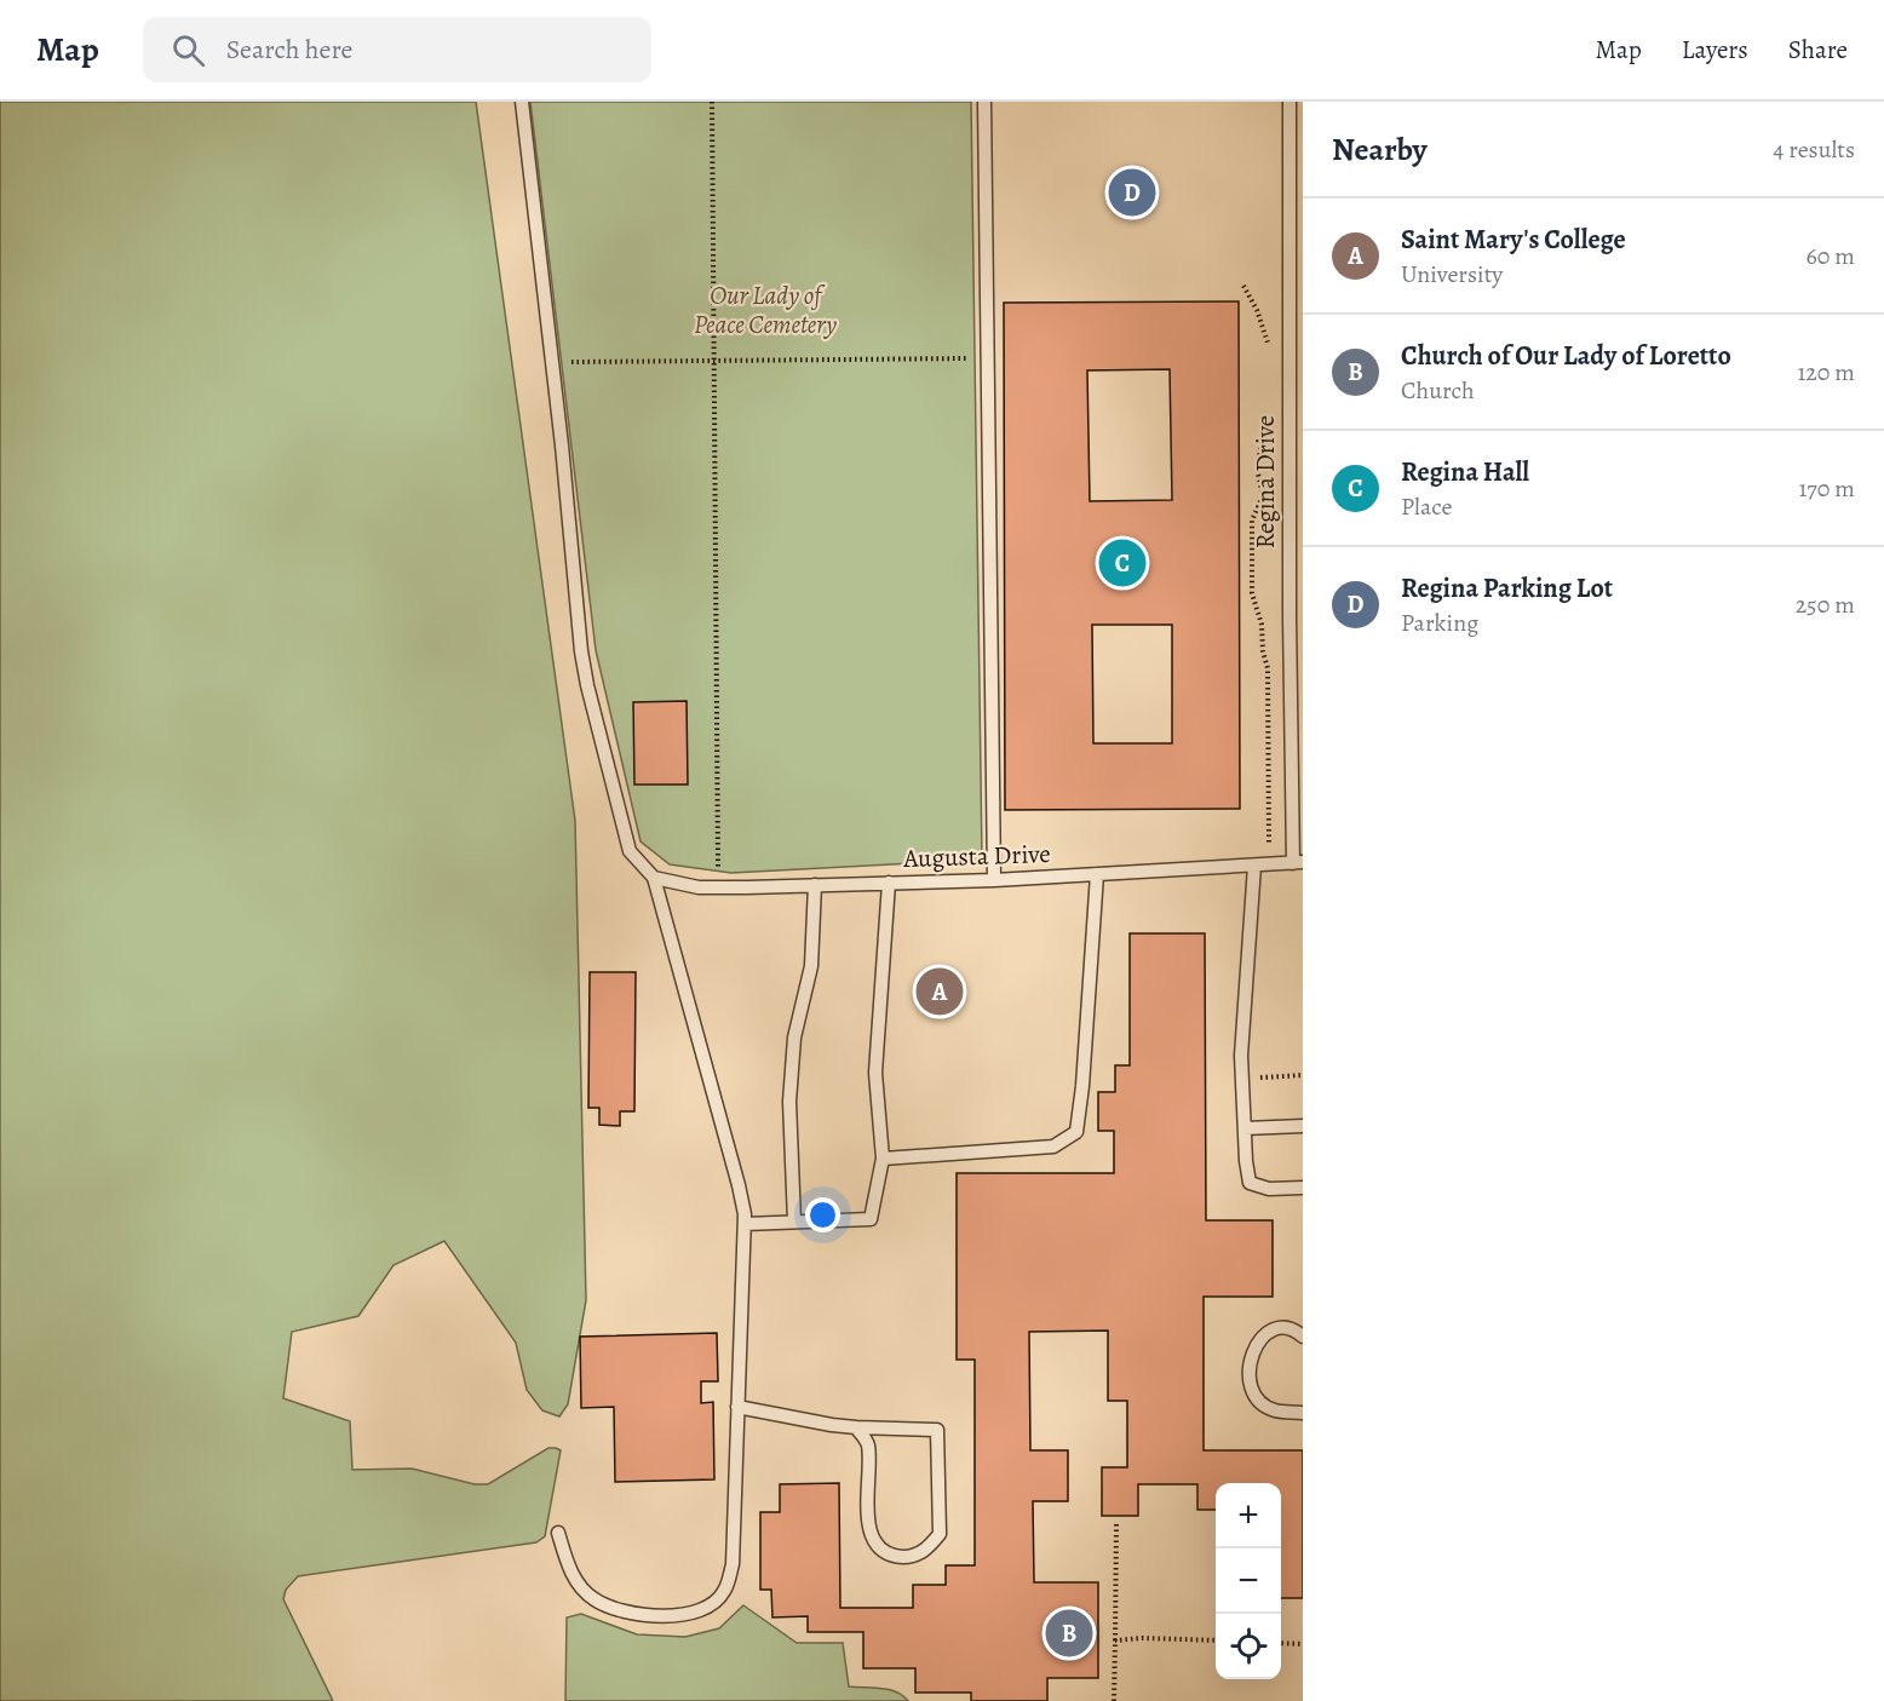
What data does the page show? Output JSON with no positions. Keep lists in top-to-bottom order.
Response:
{
  "streets": {
    "lane": ["Regina Drive", "Augusta Drive"]
  },
  "crossings": [
    ["Regina Drive", "Augusta Drive"]
  ],
  "parks": ["Our Lady of Peace Cemetery"],
  "page": {
    "header": "Map",
    "search": "Search here",
    "nav": ["Map", "Layers", "Share"],
    "heading": ["Nearby", "4 results"],
    "pins": [
      "D",
      "C",
      "A",
      "B"
    ],
    "list": [
      {
        "mark": "A",
        "name": "Saint Mary's College",
        "note": "University",
        "value": "60 m"
      },
      {
        "mark": "B",
        "name": "Church of Our Lady of Loretto",
        "note": "Church",
        "value": "120 m"
      },
      {
        "mark": "C",
        "name": "Regina Hall",
        "note": "Place",
        "value": "170 m"
      },
      {
        "mark": "D",
        "name": "Regina Parking Lot",
        "note": "Parking",
        "value": "250 m"
      }
    ],
    "map_buttons": ["+", "−"]
  }
}
